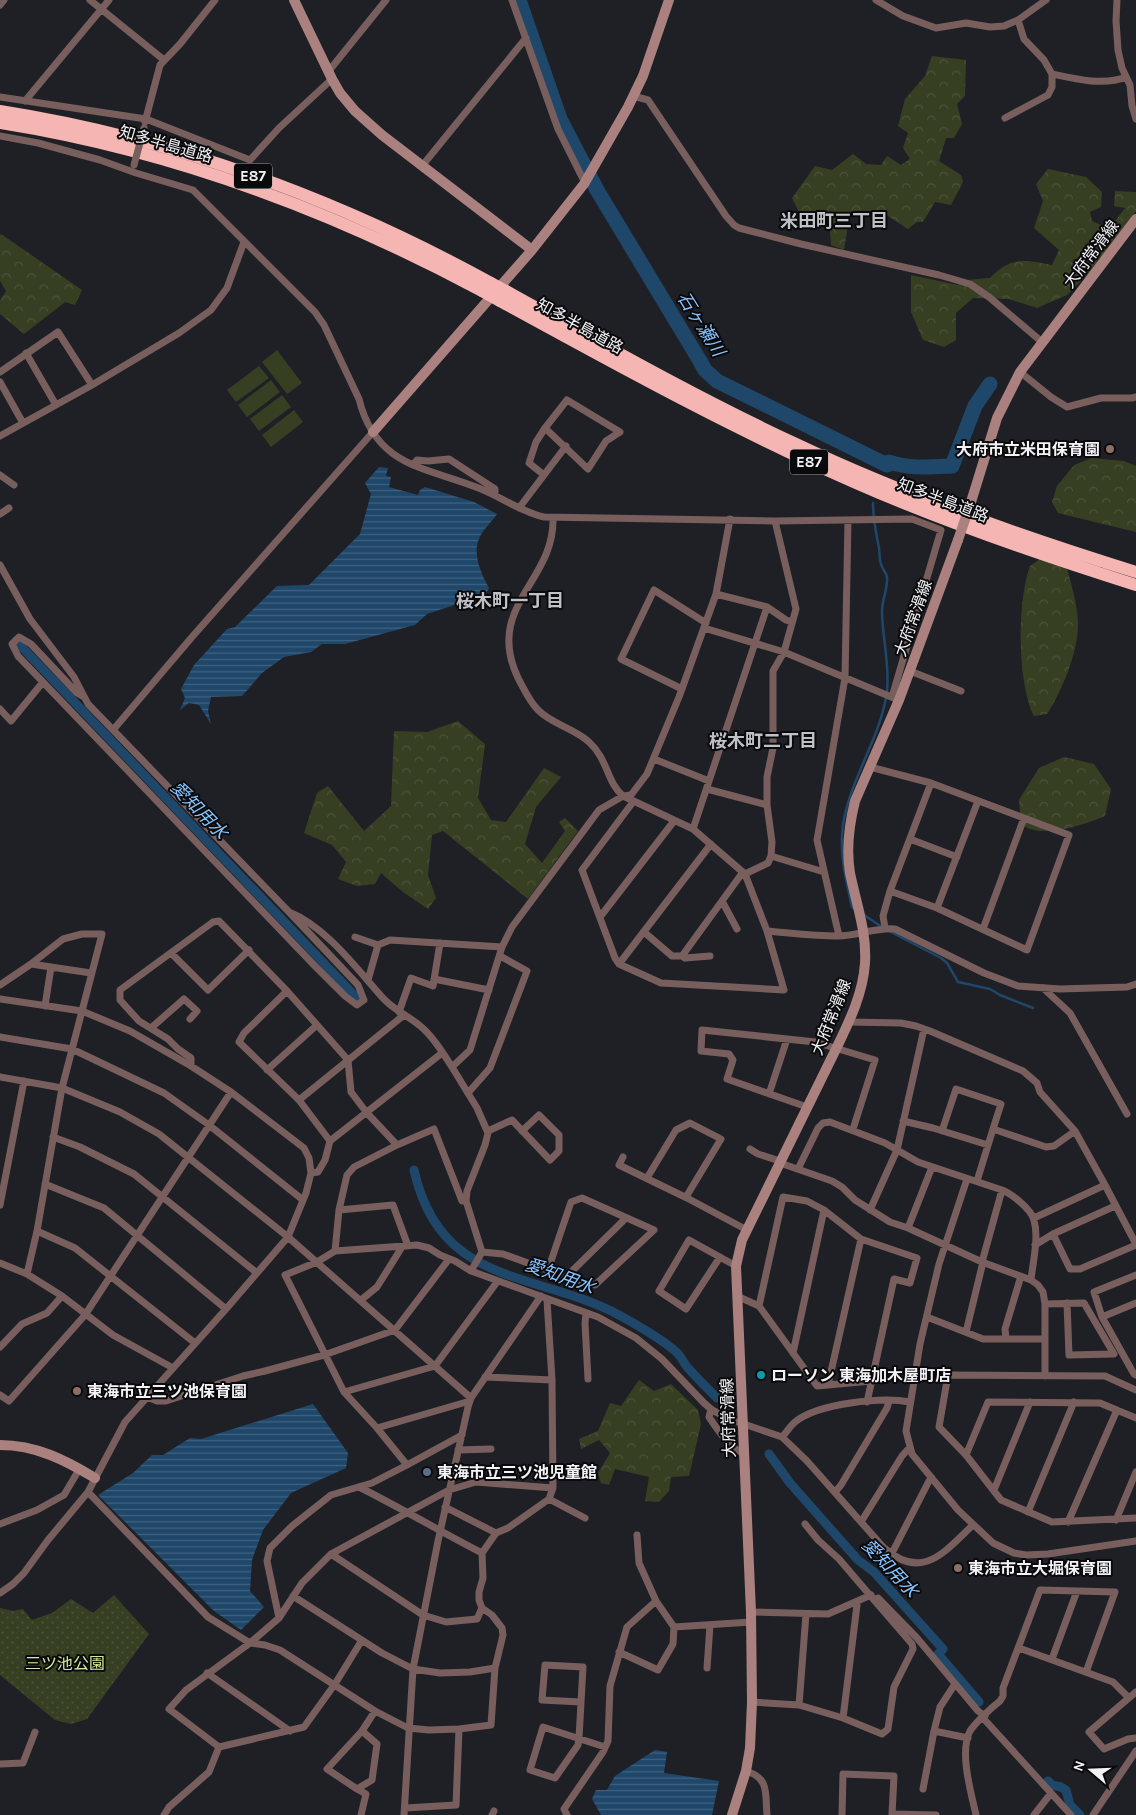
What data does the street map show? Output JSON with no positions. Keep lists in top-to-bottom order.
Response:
{
  "streets": {
    "highway": ["知多半島道路", "E87"],
    "main road": ["大府常滑線"]
  },
  "districts": ["米田町三丁目", "桜木町一丁目", "桜木町二丁目"],
  "water": ["石ヶ瀬川", "愛知用水"],
  "parks": ["三ツ池公園"],
  "places": [
    "大府市立米田保育園",
    "ローソン 東海加木屋町店",
    "東海市立三ツ池保育園",
    "東海市立三ツ池児童館",
    "東海市立大堀保育園"
  ],
  "north": "left"
}
